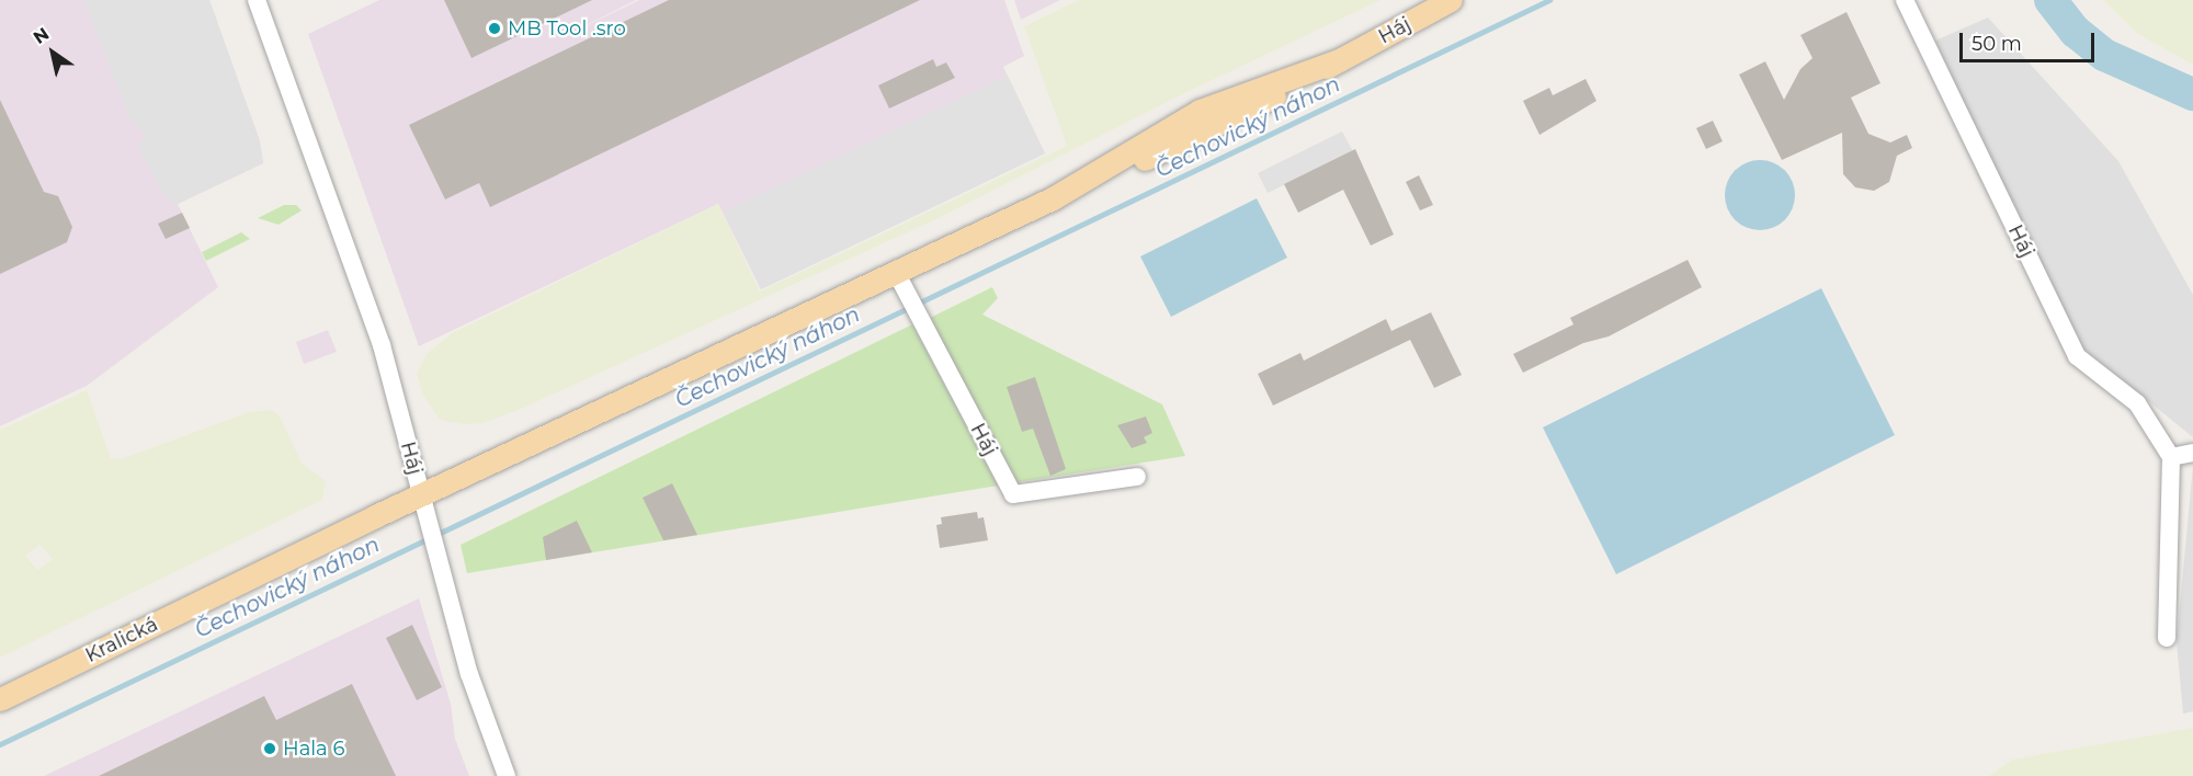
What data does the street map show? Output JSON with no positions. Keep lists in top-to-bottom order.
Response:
{
  "streets": {
    "main road": ["Háj", "Kralická"]
  },
  "crossings": [
    ["Háj", "Kralická"]
  ],
  "water": ["Čechovický náhon"],
  "places": ["MB Tool .sro", "Hala 6"],
  "scale_bar": "50 m",
  "north": "top left"
}
